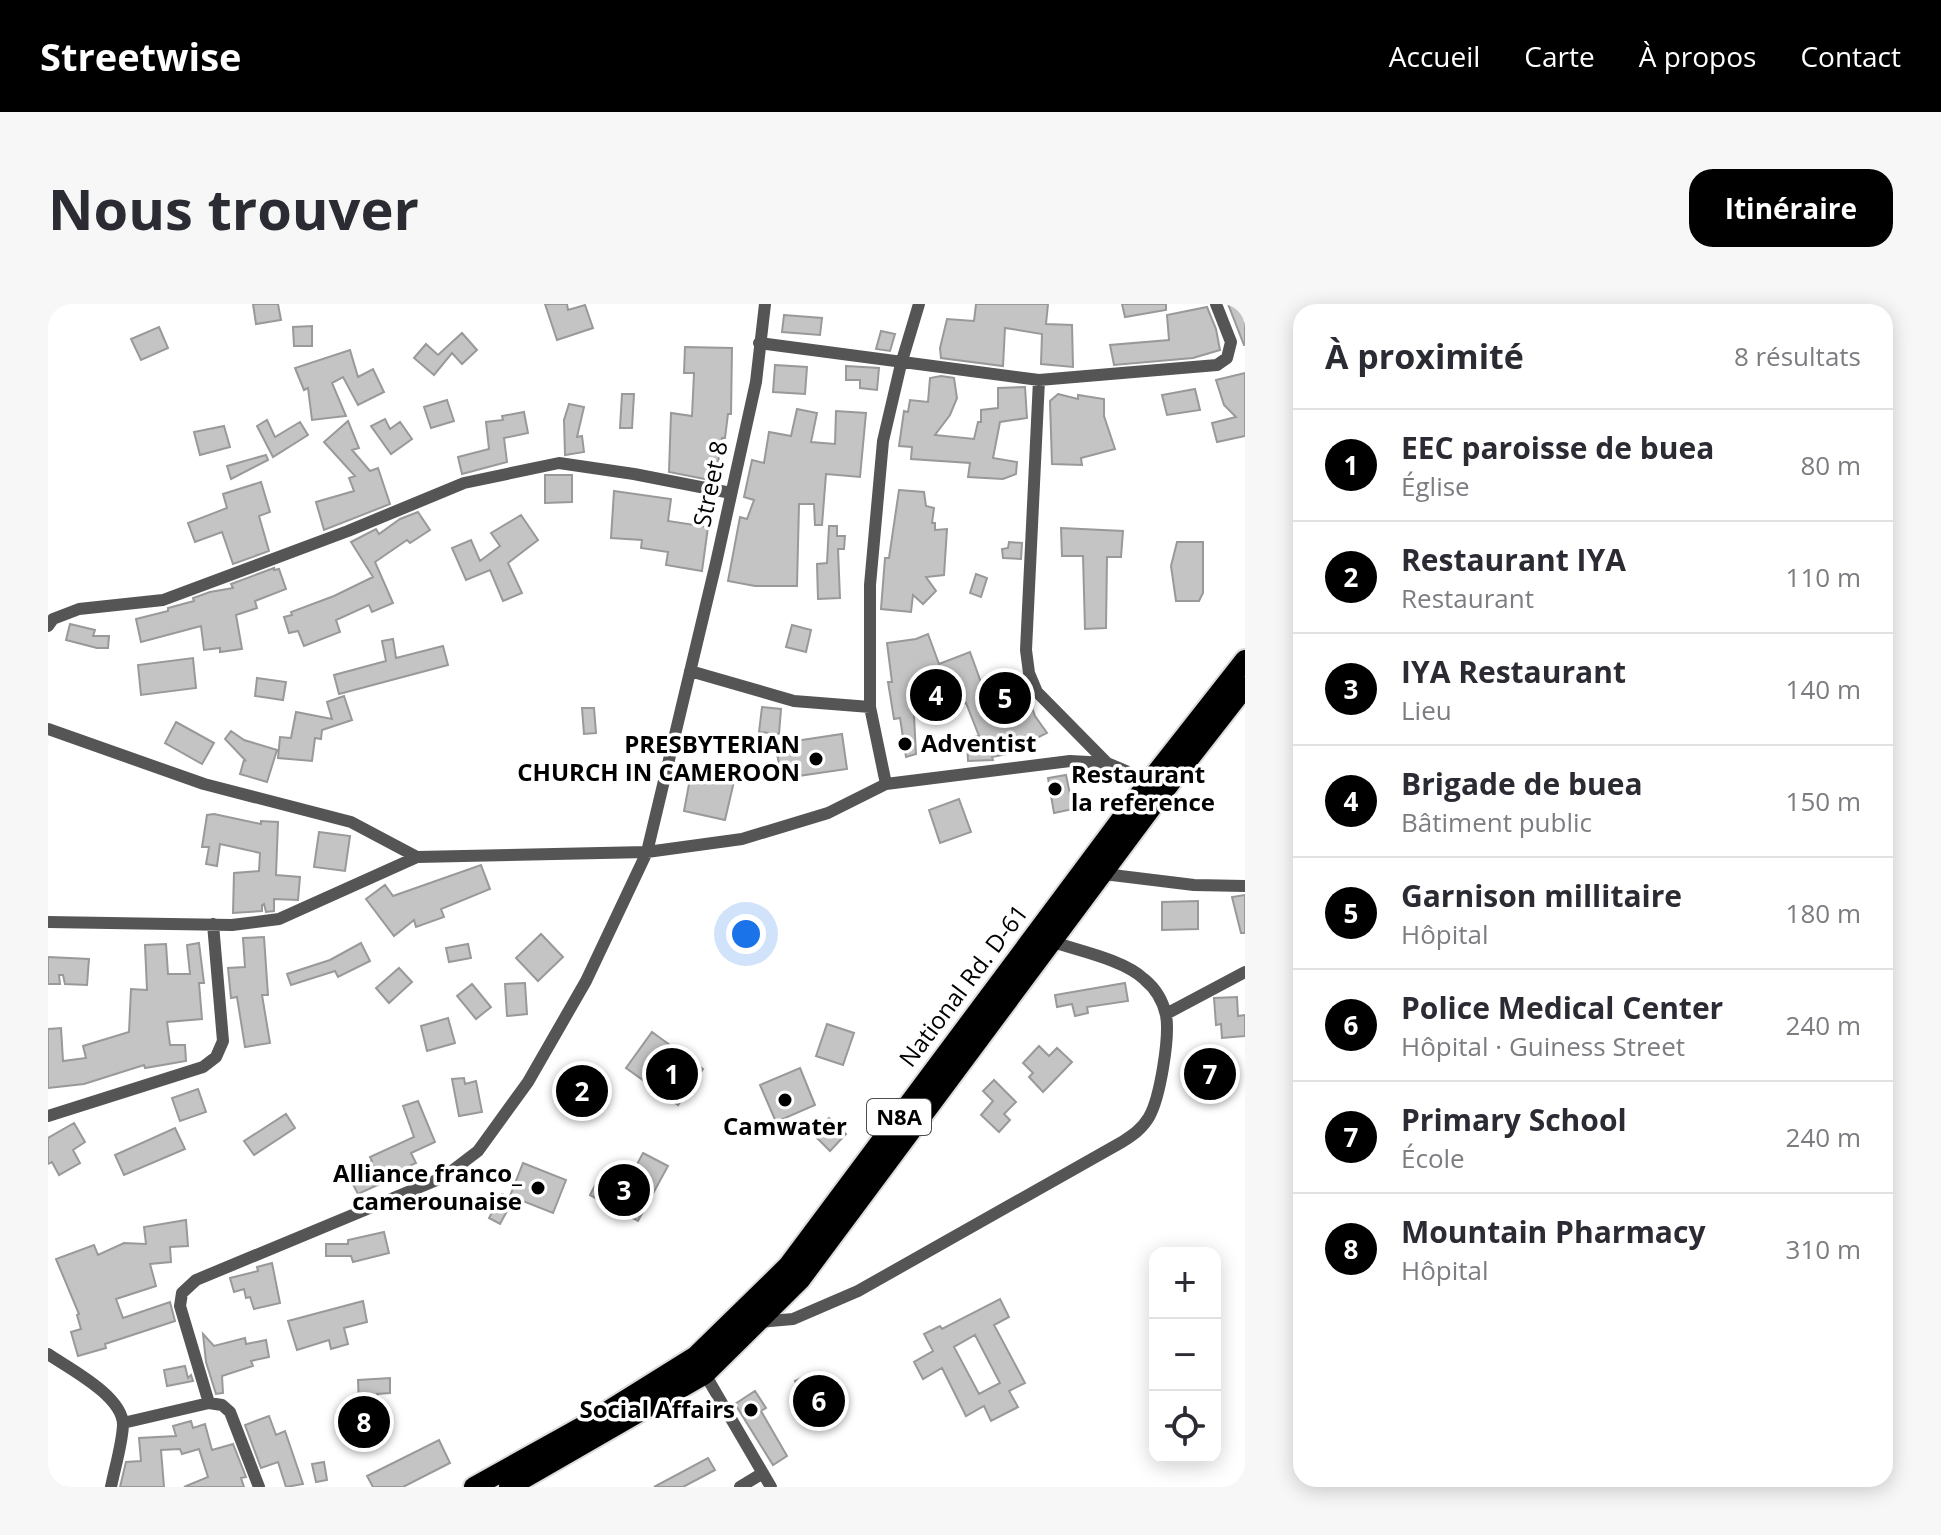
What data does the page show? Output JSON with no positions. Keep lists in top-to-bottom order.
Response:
{
  "streets": {
    "highway": ["National Rd. D-61", "N8A"],
    "street": ["Street 8"]
  },
  "places": [
    "Adventist",
    "PRESBYTERIAN CHURCH IN CAMEROON",
    "Restaurant la reference",
    "Camwater",
    "Alliance franco_ camerounaise",
    "Social Affairs"
  ],
  "page": {
    "header": "Streetwise",
    "nav": [
      "Accueil",
      "Carte",
      "À propos",
      "Contact"
    ],
    "buttons": "Itinéraire",
    "title": "Nous trouver",
    "heading": ["À proximité", "8 résultats"],
    "list": [
      {
        "mark": "1",
        "name": "EEC paroisse de buea",
        "note": "Église",
        "value": "80 m"
      },
      {
        "mark": "2",
        "name": "Restaurant IYA",
        "note": "Restaurant",
        "value": "110 m"
      },
      {
        "mark": "3",
        "name": "IYA Restaurant",
        "note": "Lieu",
        "value": "140 m"
      },
      {
        "mark": "4",
        "name": "Brigade de buea",
        "note": "Bâtiment public",
        "value": "150 m"
      },
      {
        "mark": "5",
        "name": "Garnison millitaire",
        "note": "Hôpital",
        "value": "180 m"
      },
      {
        "mark": "6",
        "name": "Police Medical Center",
        "note": "Hôpital · Guiness Street",
        "value": "240 m"
      },
      {
        "mark": "7",
        "name": "Primary School",
        "note": "École",
        "value": "240 m"
      },
      {
        "mark": "8",
        "name": "Mountain Pharmacy",
        "note": "Hôpital",
        "value": "310 m"
      }
    ],
    "pins": [
      "4",
      "5",
      "1",
      "7",
      "2",
      "3",
      "6",
      "8"
    ],
    "map_buttons": ["+", "−"]
  }
}
